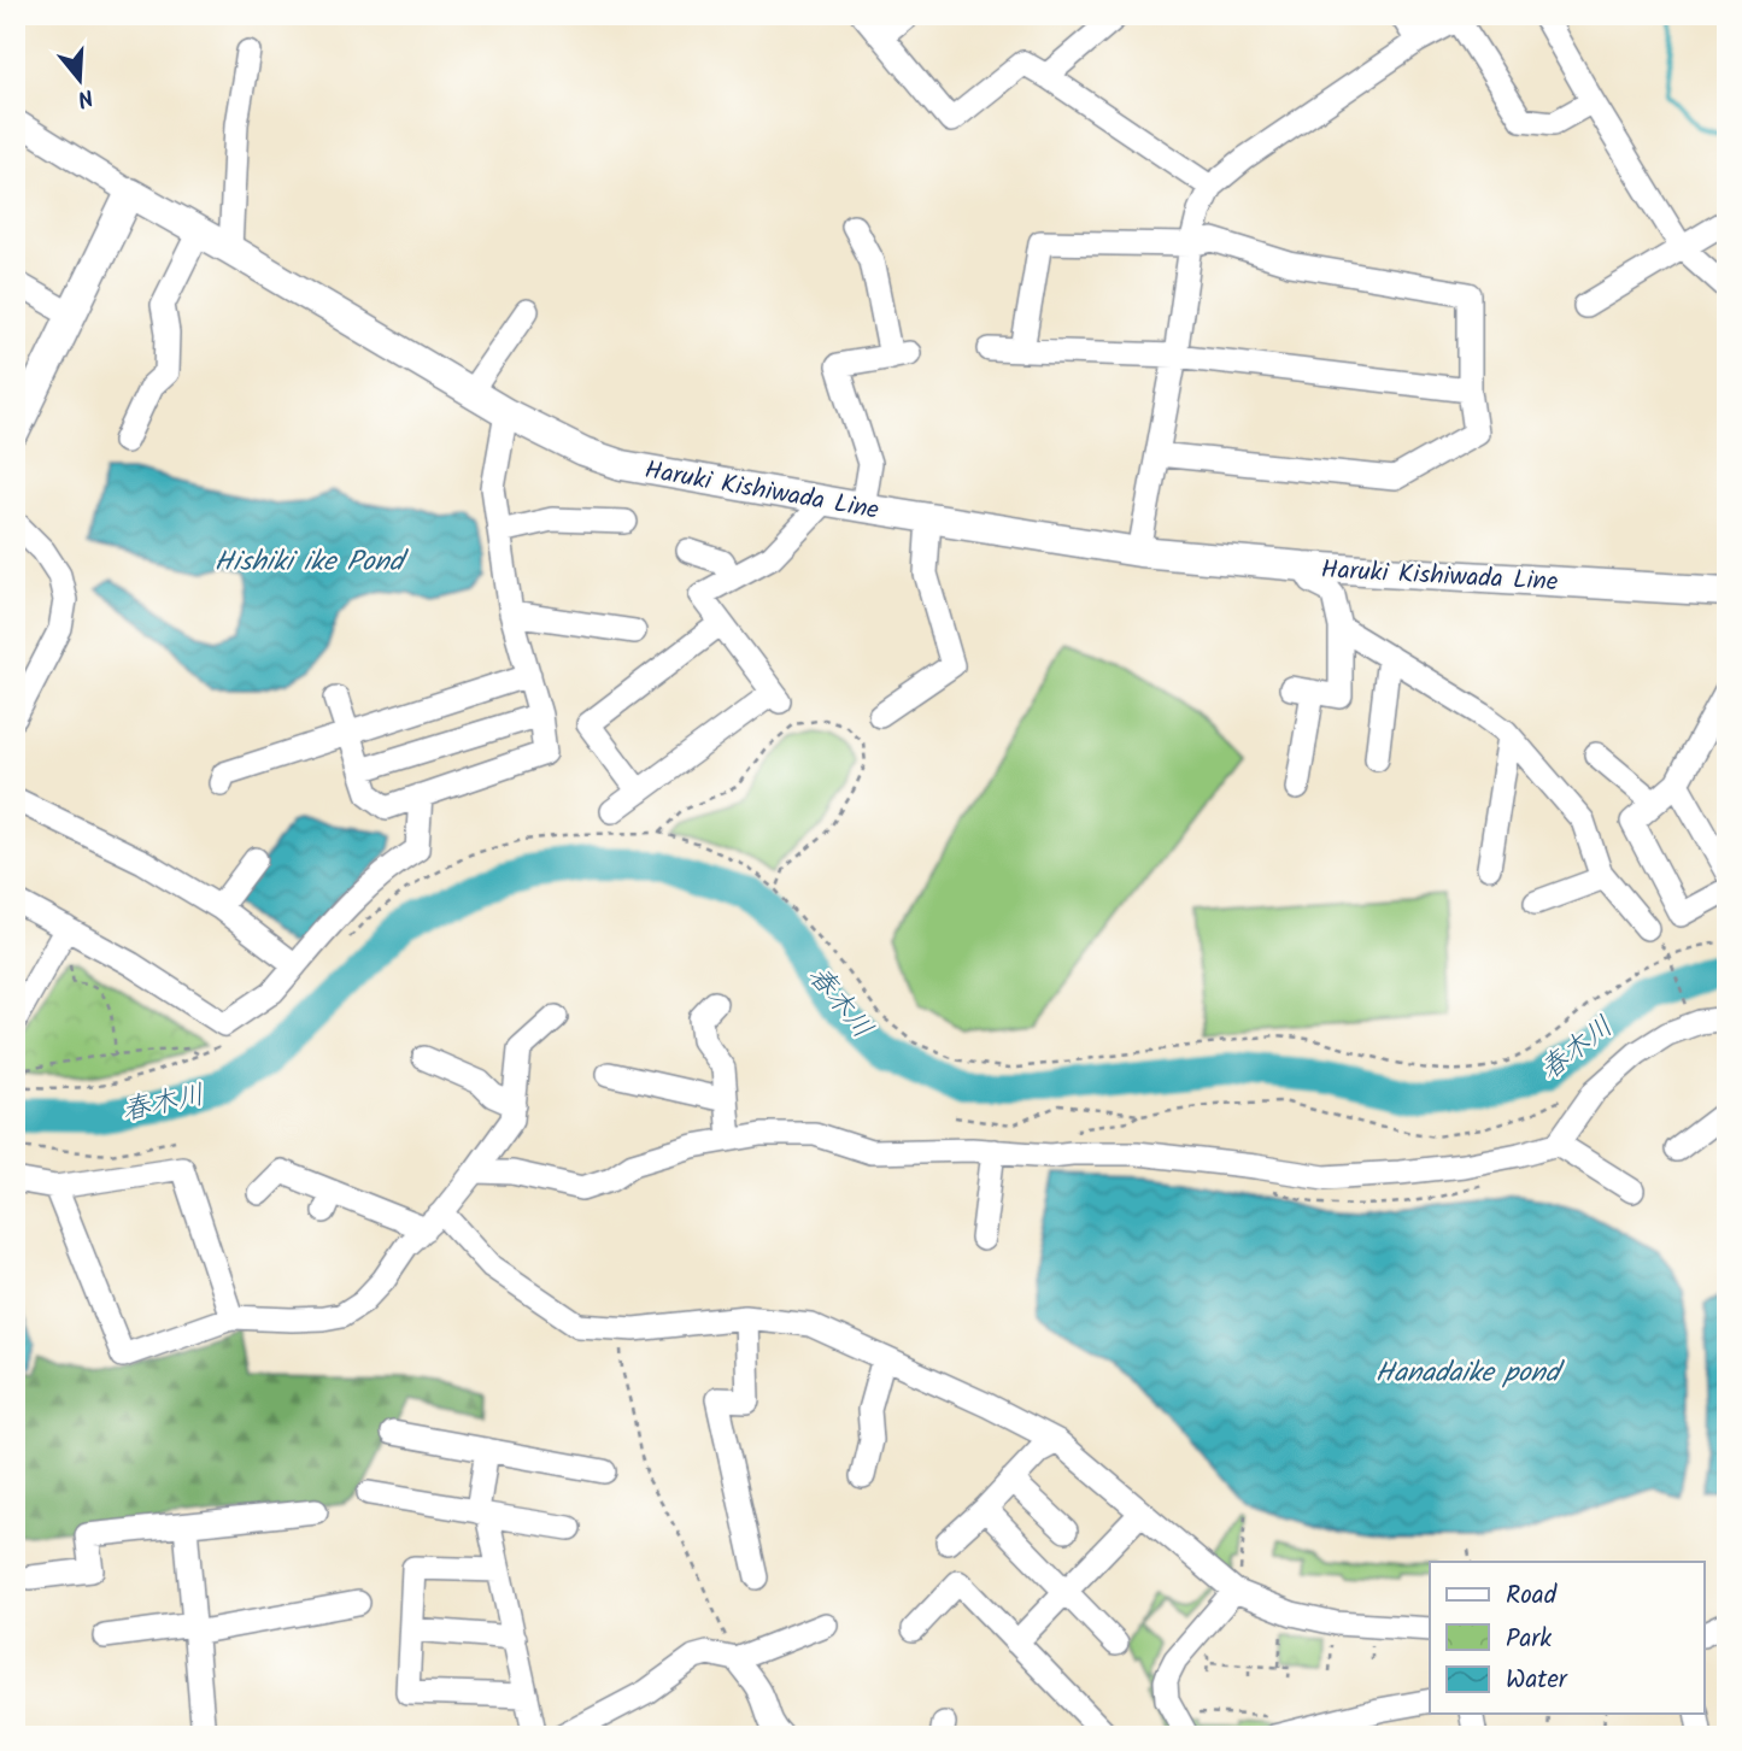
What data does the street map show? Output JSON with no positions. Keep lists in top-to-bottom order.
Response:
{
  "streets": {
    "main road": ["Haruki Kishiwada Line"]
  },
  "water": ["Hishiki ike Pond", "春木川", "Hanadaike pond"],
  "legend": ["Road", "Park", "Water"],
  "north": "bottom"
}
